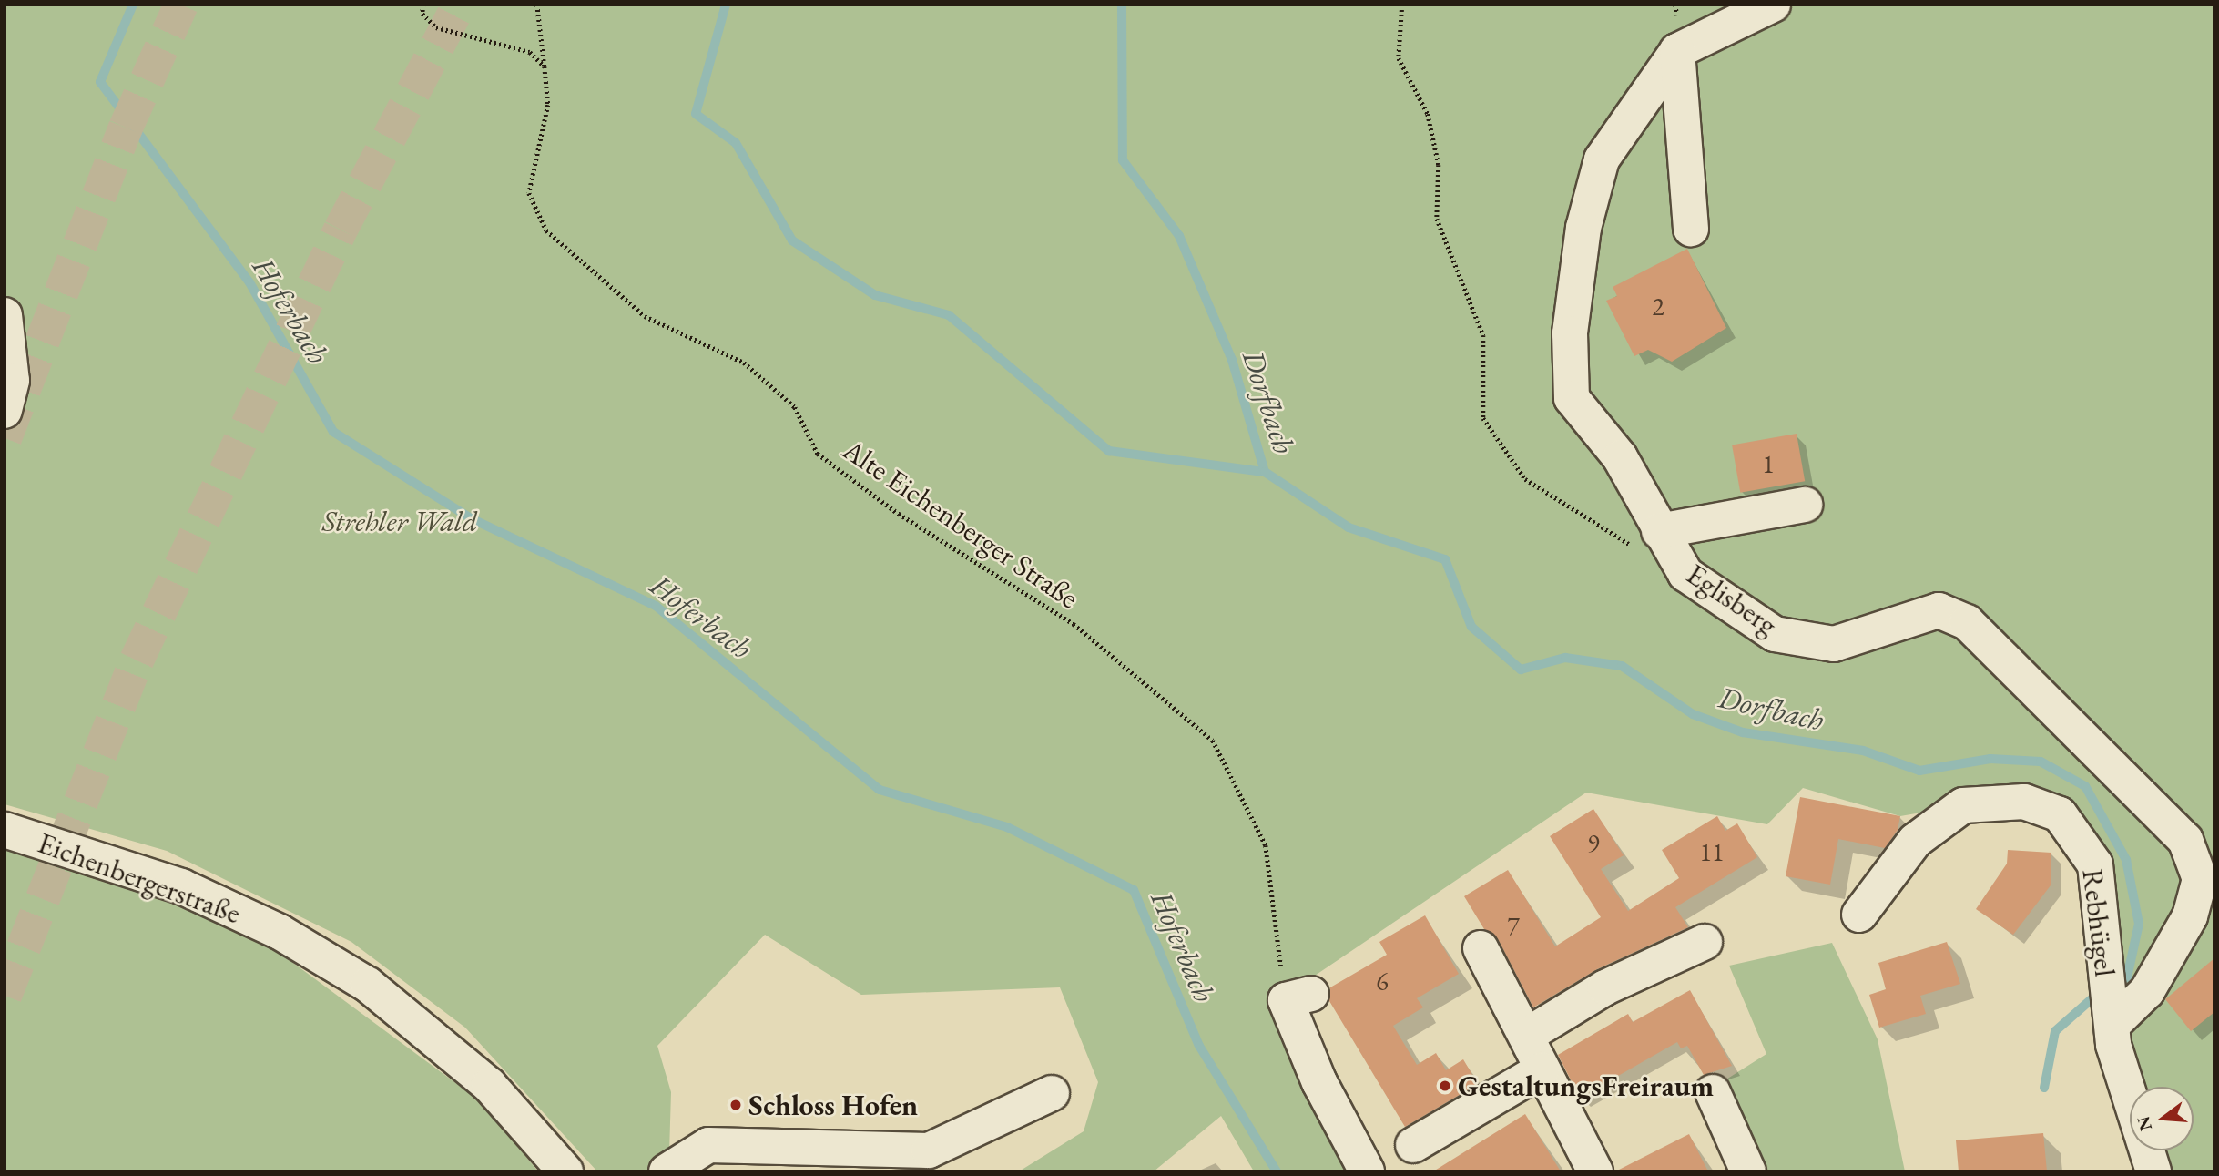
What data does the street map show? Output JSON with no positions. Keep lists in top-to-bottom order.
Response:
{
  "streets": {
    "street": ["Eglisberg", "Eichenbergerstraße", "Rebhügel"],
    "path": ["Alte Eichenberger Straße"]
  },
  "crossings": [
    ["Eglisberg", "Rebhügel"]
  ],
  "water": ["Hoferbach", "Dorfbach"],
  "parks": ["Strehler Wald"],
  "places": ["GestaltungsFreiraum", "Schloss Hofen"],
  "house_numbers": [
    "2",
    "1",
    "9",
    "11",
    "7",
    "6"
  ],
  "north": "left"
}
